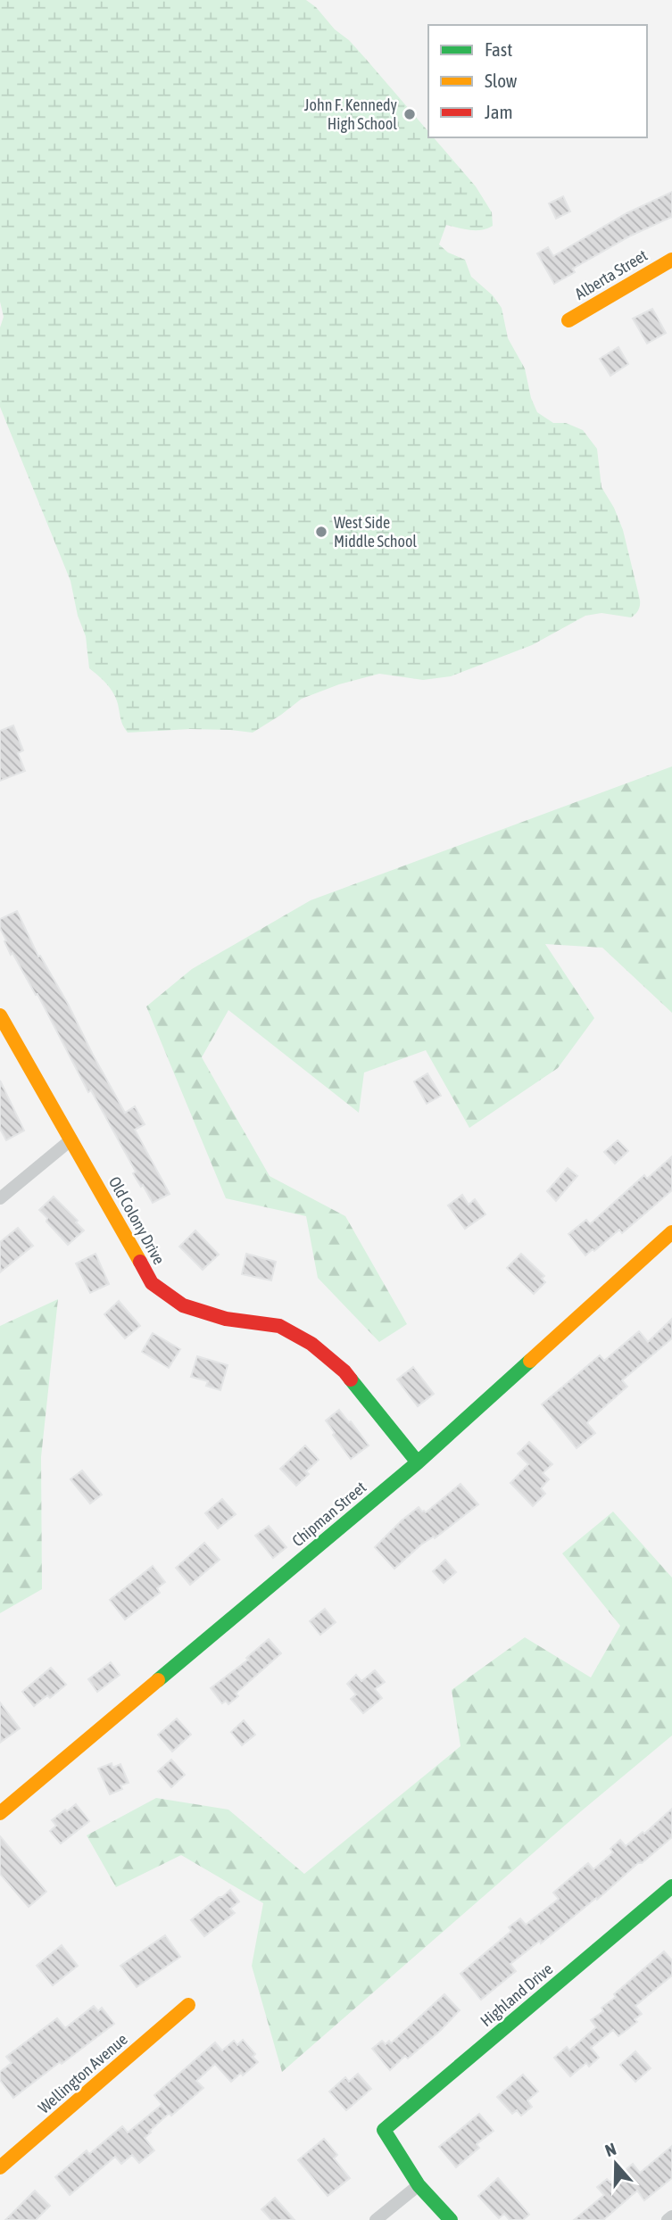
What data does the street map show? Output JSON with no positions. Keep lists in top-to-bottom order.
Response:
{
  "streets": {
    "street": [
      "Alberta Street",
      "Old Colony Drive",
      "Chipman Street",
      "Highland Drive",
      "Wellington Avenue"
    ]
  },
  "crossings": [
    ["Old Colony Drive", "Chipman Street"]
  ],
  "places": ["John F. Kennedy High School", "West Side Middle School"],
  "legend": ["Fast", "Slow", "Jam"],
  "north": "top"
}
